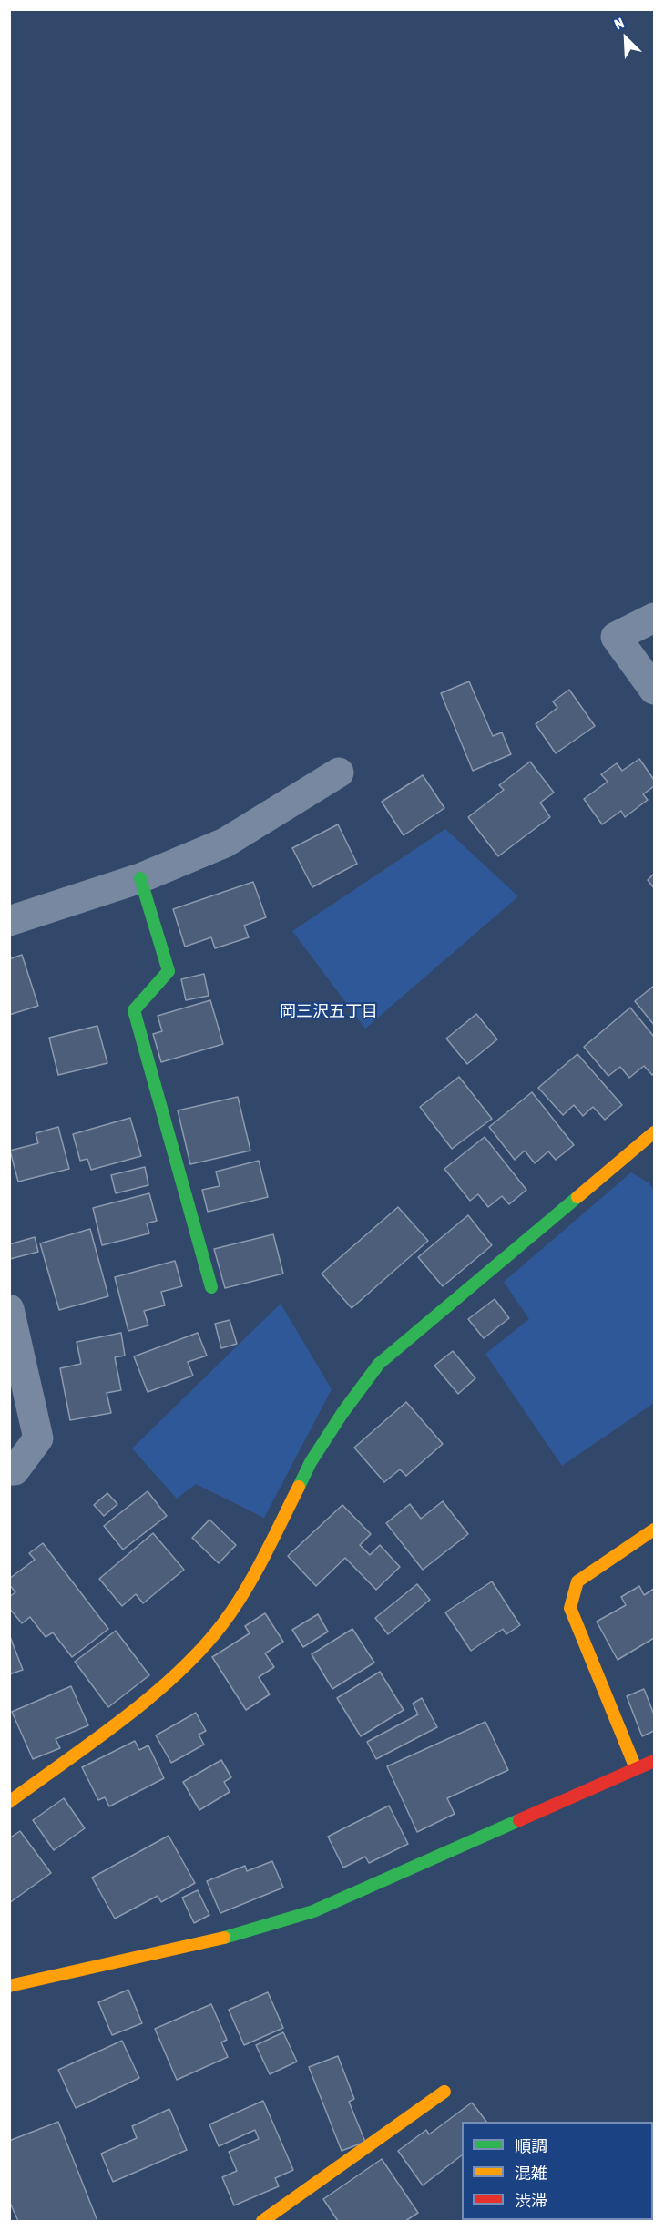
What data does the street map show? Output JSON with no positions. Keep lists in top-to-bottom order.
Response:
{
  "districts": ["岡三沢五丁目"],
  "legend": ["順調", "混雑", "渋滞"],
  "north": "top left"
}
